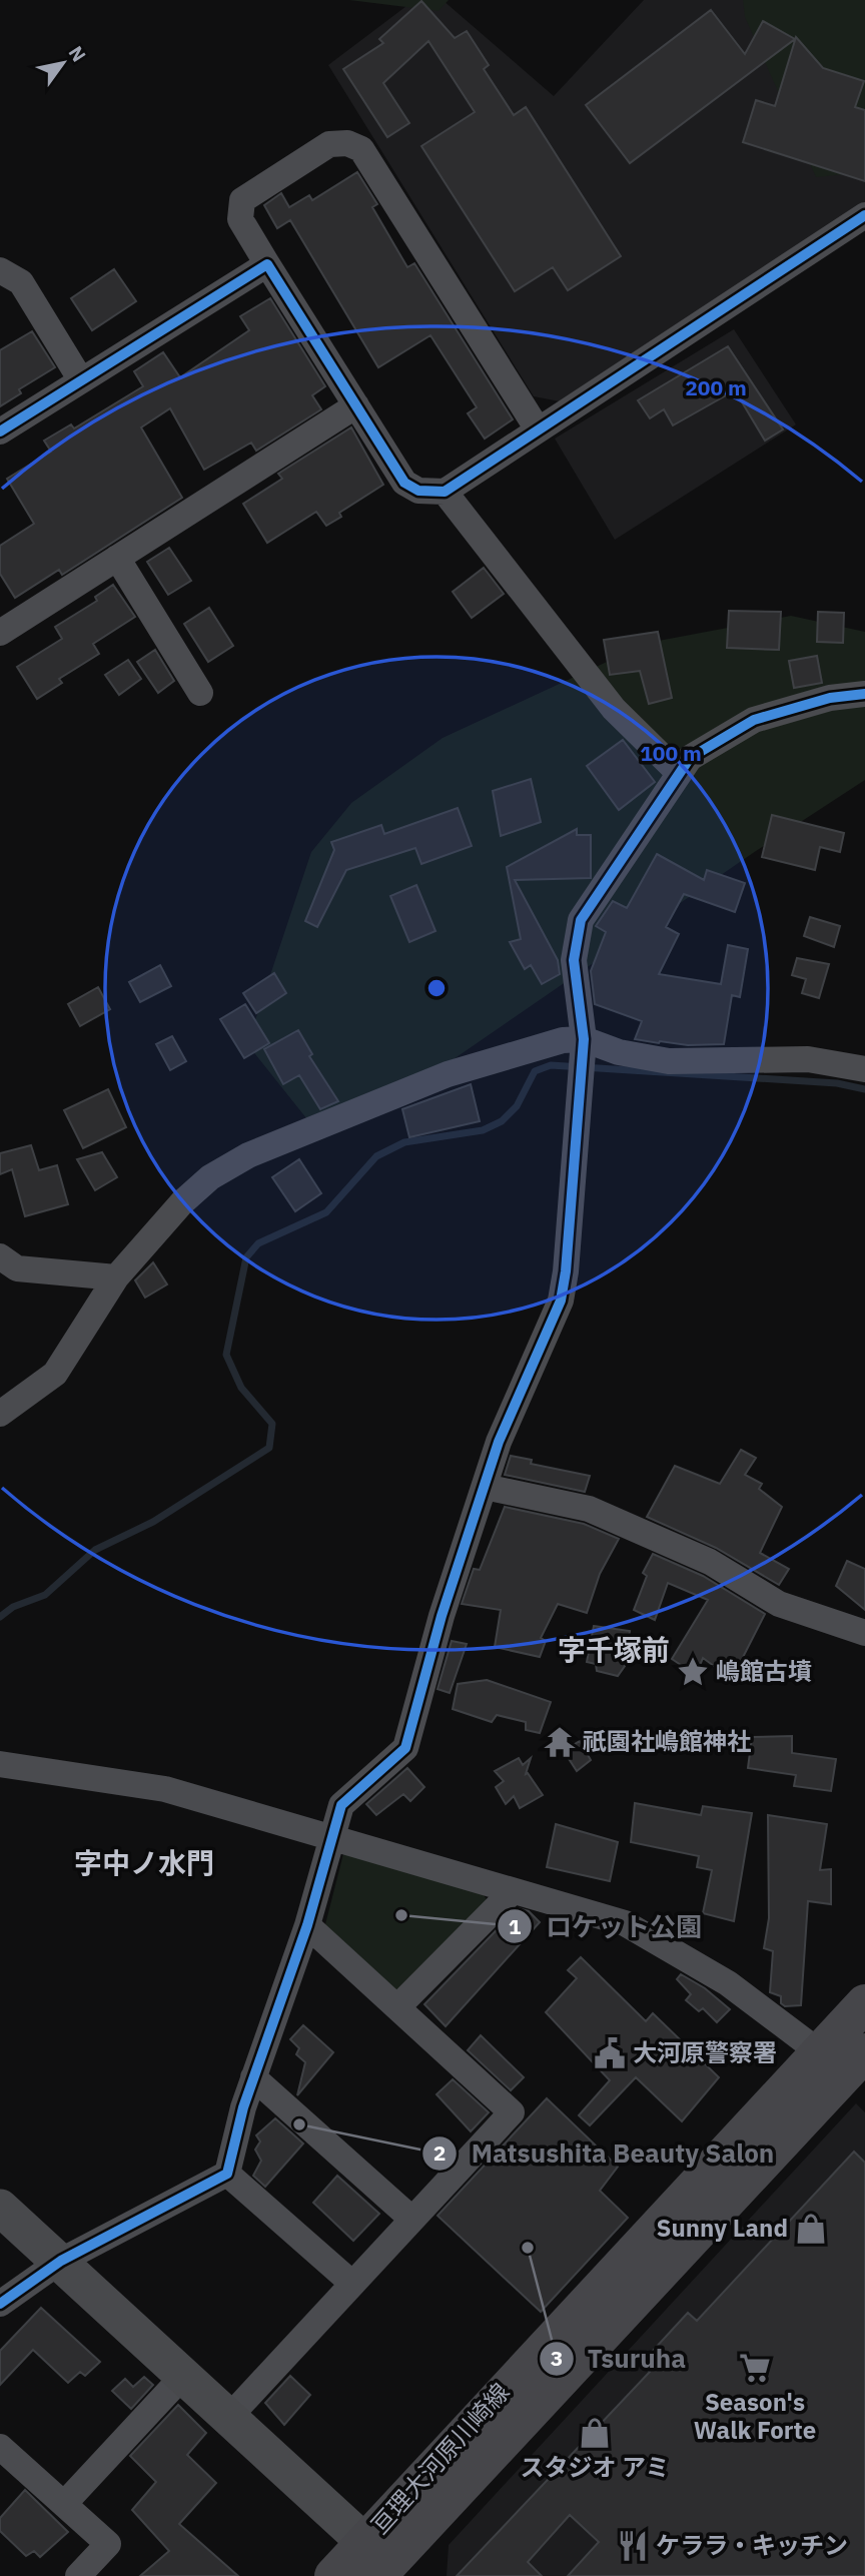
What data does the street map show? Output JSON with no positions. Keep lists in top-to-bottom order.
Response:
{
  "streets": {
    "main road": ["亘理大河原川崎線"]
  },
  "districts": ["字千塚前", "字中ノ水門"],
  "places": {
    "place": ["嶋館古墳"],
    "temple": ["祇園社嶋館神社"],
    "other": ["ロケット公園", "Matsushita Beauty Salon", "Tsuruha"],
    "public building": ["大河原警察署"],
    "shop": ["Sunny Land", "スタジオ アミ"],
    "supermarket": ["Season's Walk Forte"],
    "restaurant": ["ケララ・キッチン"]
  },
  "north": "top right",
  "rings": ["200 m", "100 m"]
}
